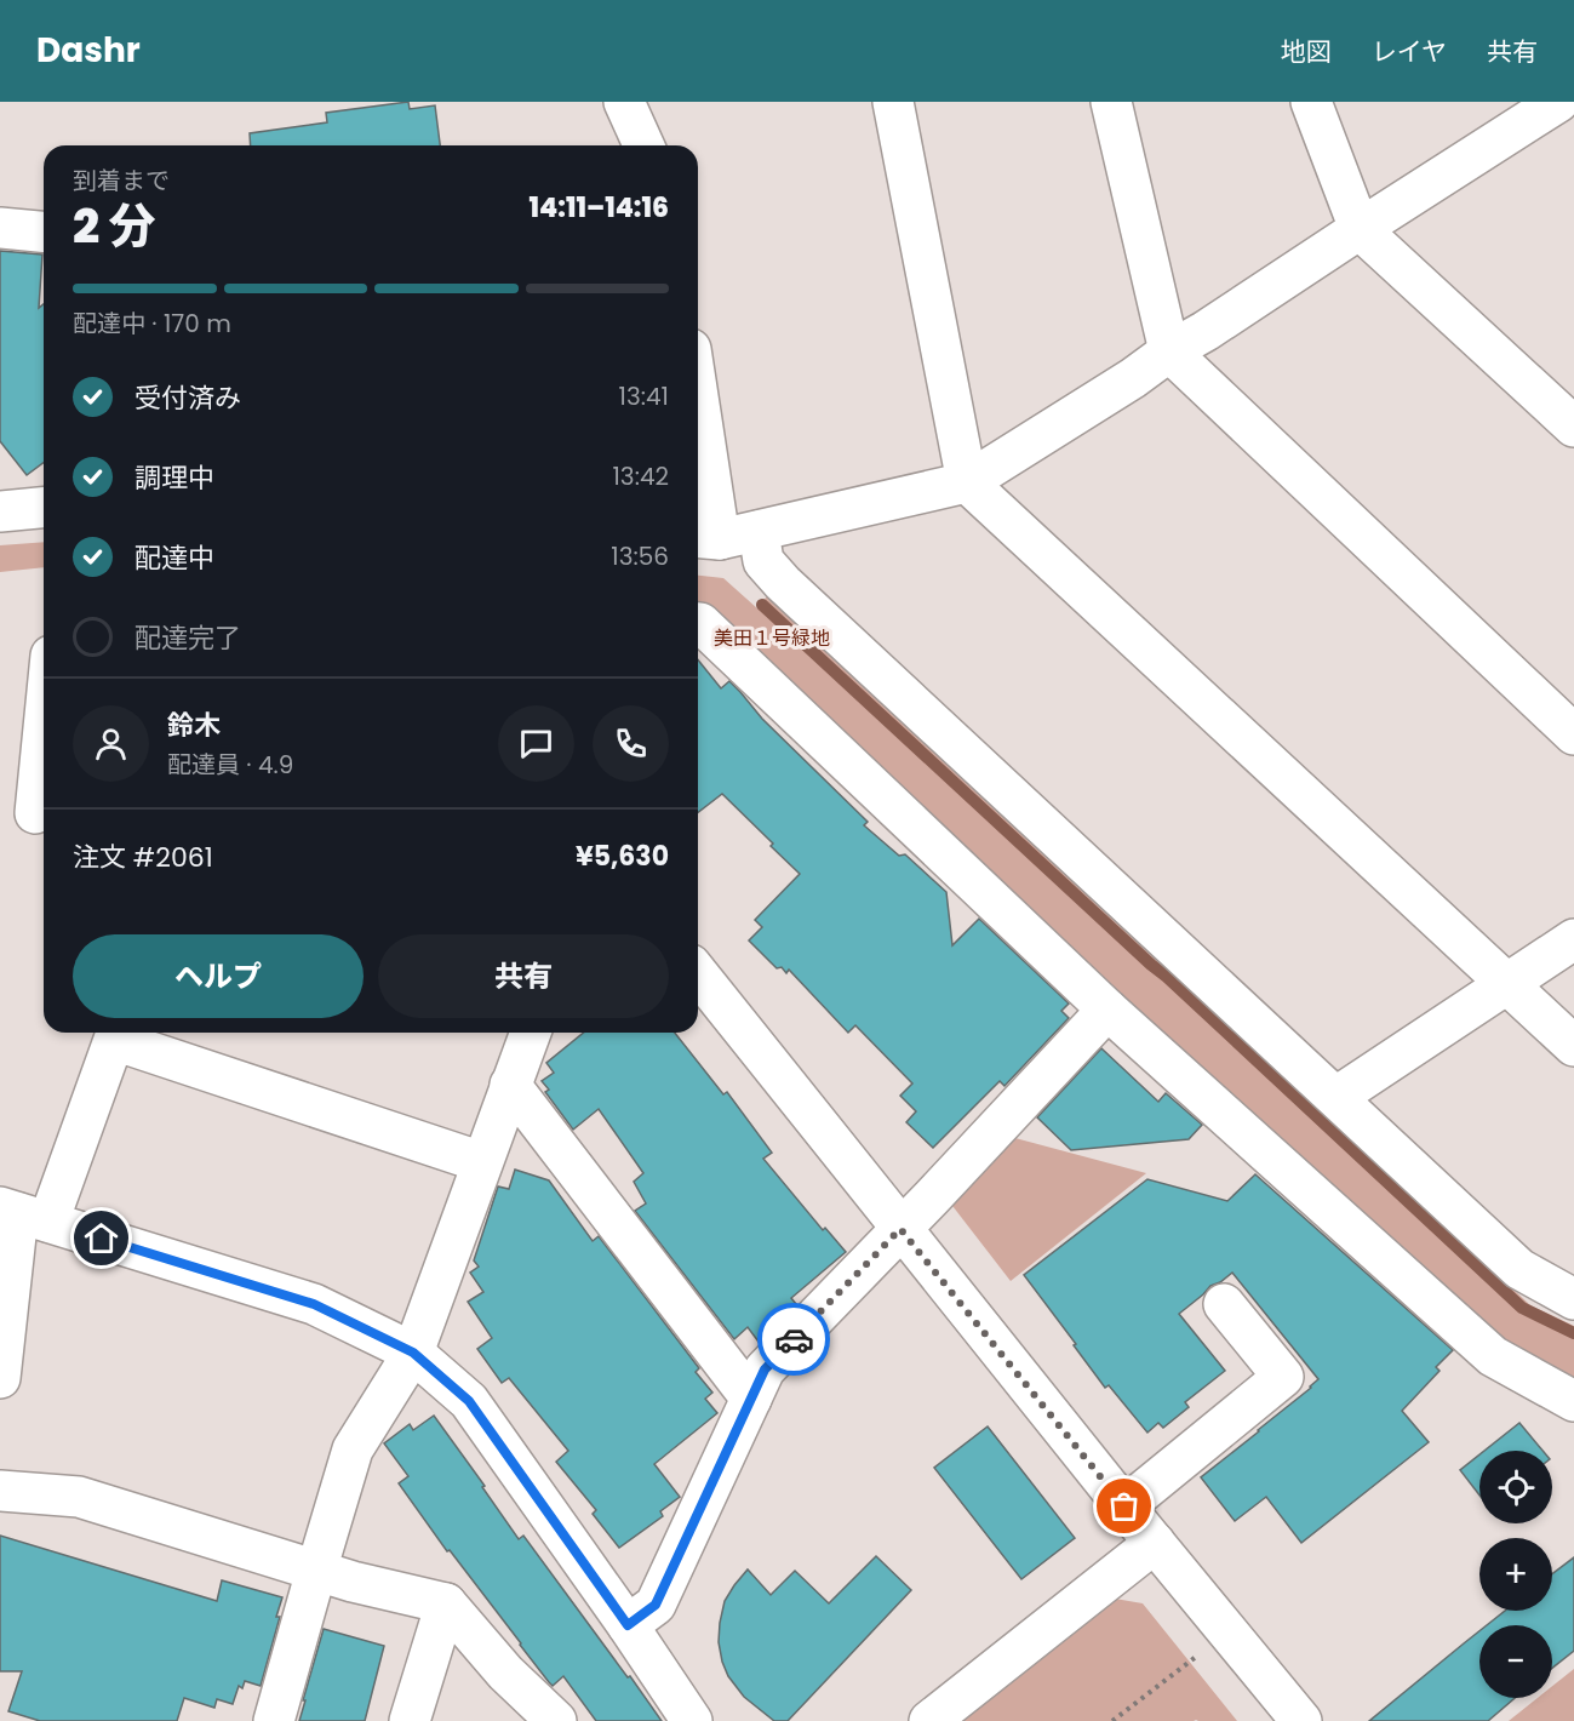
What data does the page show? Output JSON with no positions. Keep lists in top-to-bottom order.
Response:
{
  "parks": ["美田１号緑地"],
  "page": {
    "header": "Dashr",
    "nav": ["地図", "レイヤ", "共有"],
    "heading": ["2 分", "到着まで", "14:11–14:16"],
    "panel": [
      "鈴木",
      "配達員 · 4.9",
      "注文 #2061",
      "¥5,630"
    ],
    "bar": "配達中 · 170 m",
    "list": [
      ["受付済み", "13:41"],
      ["調理中", "13:42"],
      ["配達中", "13:56"],
      "配達完了"
    ],
    "buttons": ["ヘルプ", "共有"],
    "map_buttons": ["+", "−"]
  }
}
